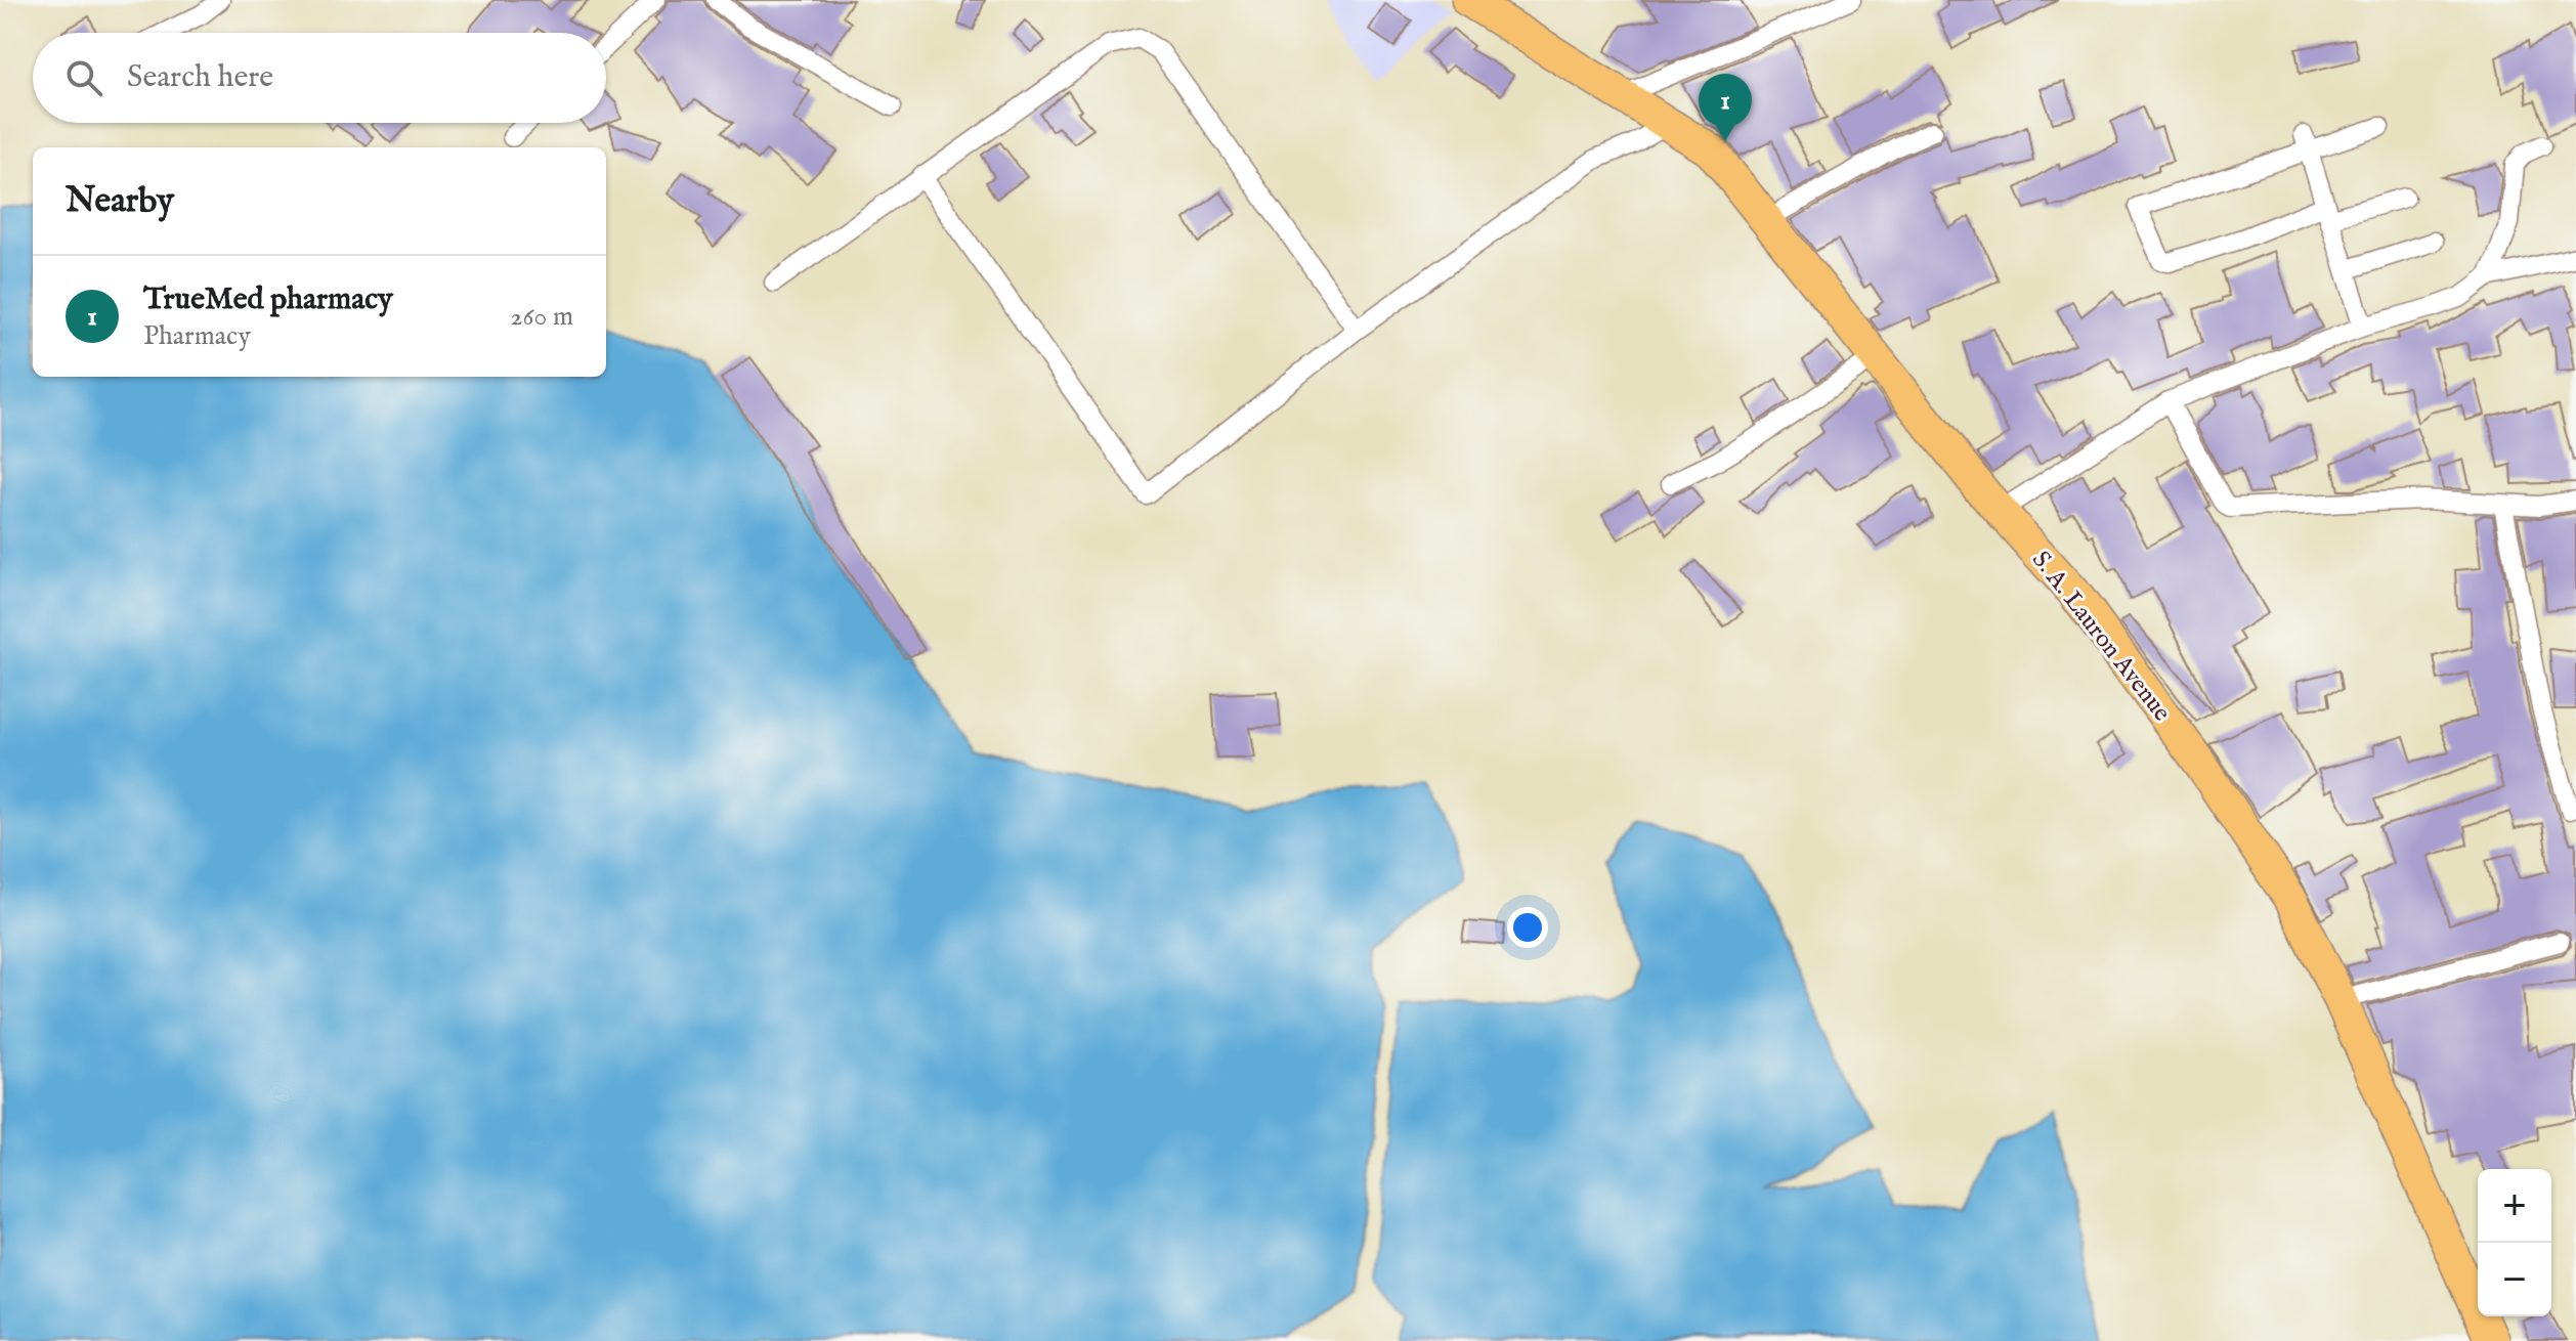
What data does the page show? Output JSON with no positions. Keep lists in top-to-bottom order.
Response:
{
  "streets": {
    "highway": ["S. A. Lauron Avenue"]
  },
  "page": {
    "search": "Search here",
    "pins": "1",
    "heading": "Nearby",
    "list": [
      {
        "mark": "1",
        "name": "TrueMed pharmacy",
        "note": "Pharmacy",
        "value": "260 m"
      }
    ],
    "map_buttons": ["+", "−"]
  }
}
